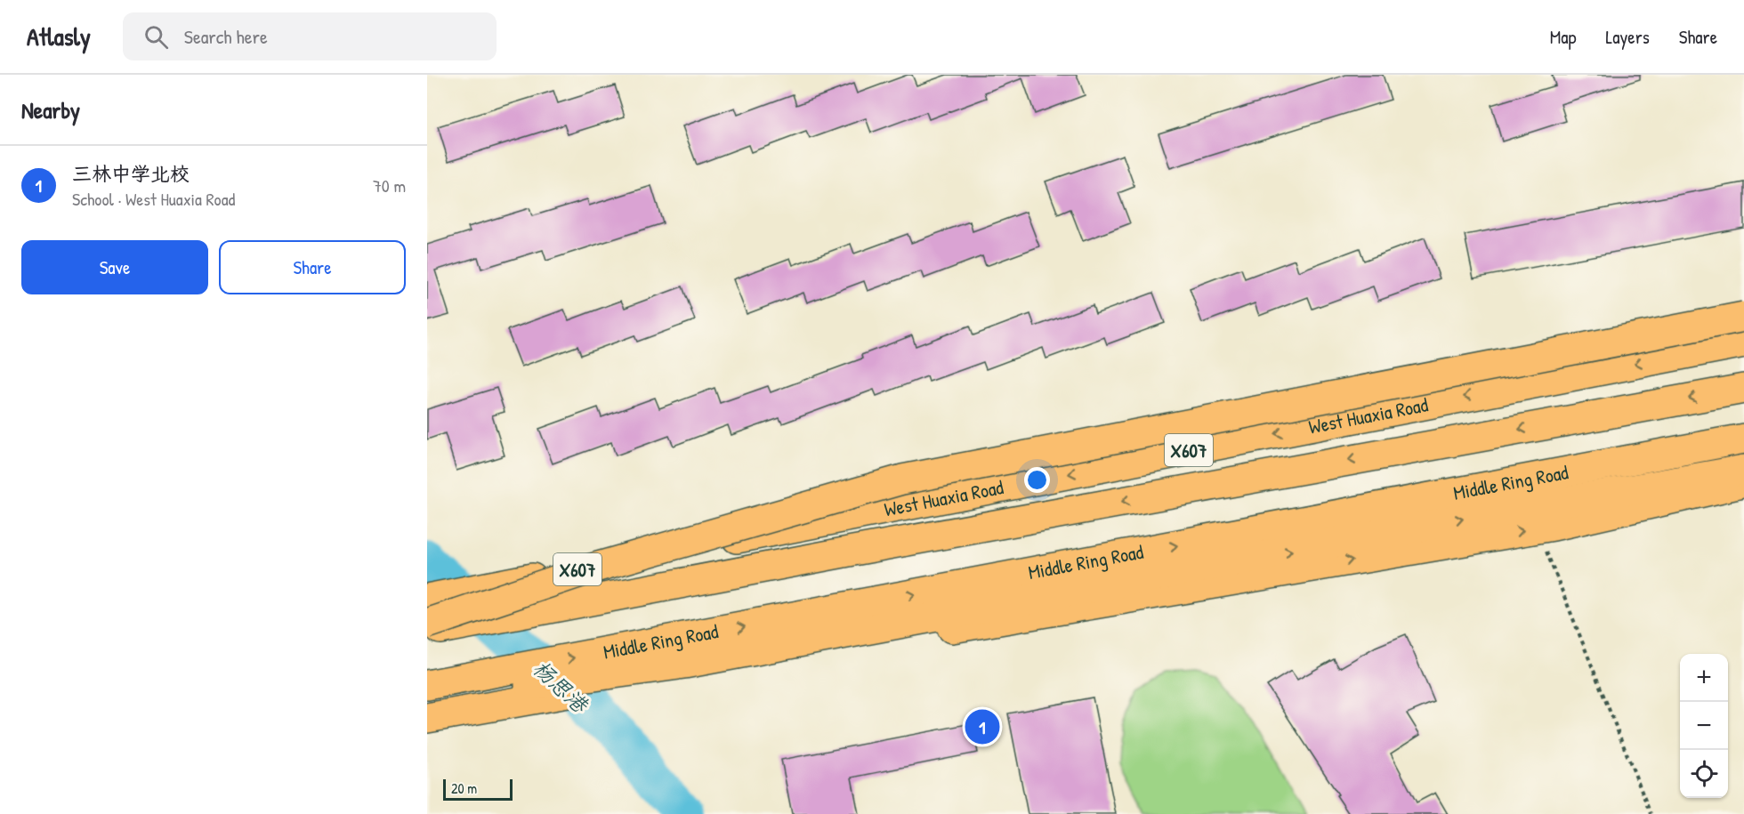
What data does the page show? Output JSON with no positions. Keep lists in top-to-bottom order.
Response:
{
  "streets": {
    "main road": ["West Huaxia Road", "X607", "Middle Ring Road"]
  },
  "water": ["杨思港"],
  "scale_bar": "20 m",
  "page": {
    "header": "Atlasly",
    "search": "Search here",
    "nav": ["Map", "Layers", "Share"],
    "heading": "Nearby",
    "list": [
      {
        "mark": "1",
        "name": "三林中学北校",
        "note": "School · West Huaxia Road",
        "value": "70 m"
      }
    ],
    "buttons": ["Save", "Share"],
    "map_buttons": ["+", "−"],
    "pins": "1",
    "scale": "20 m"
  }
}
